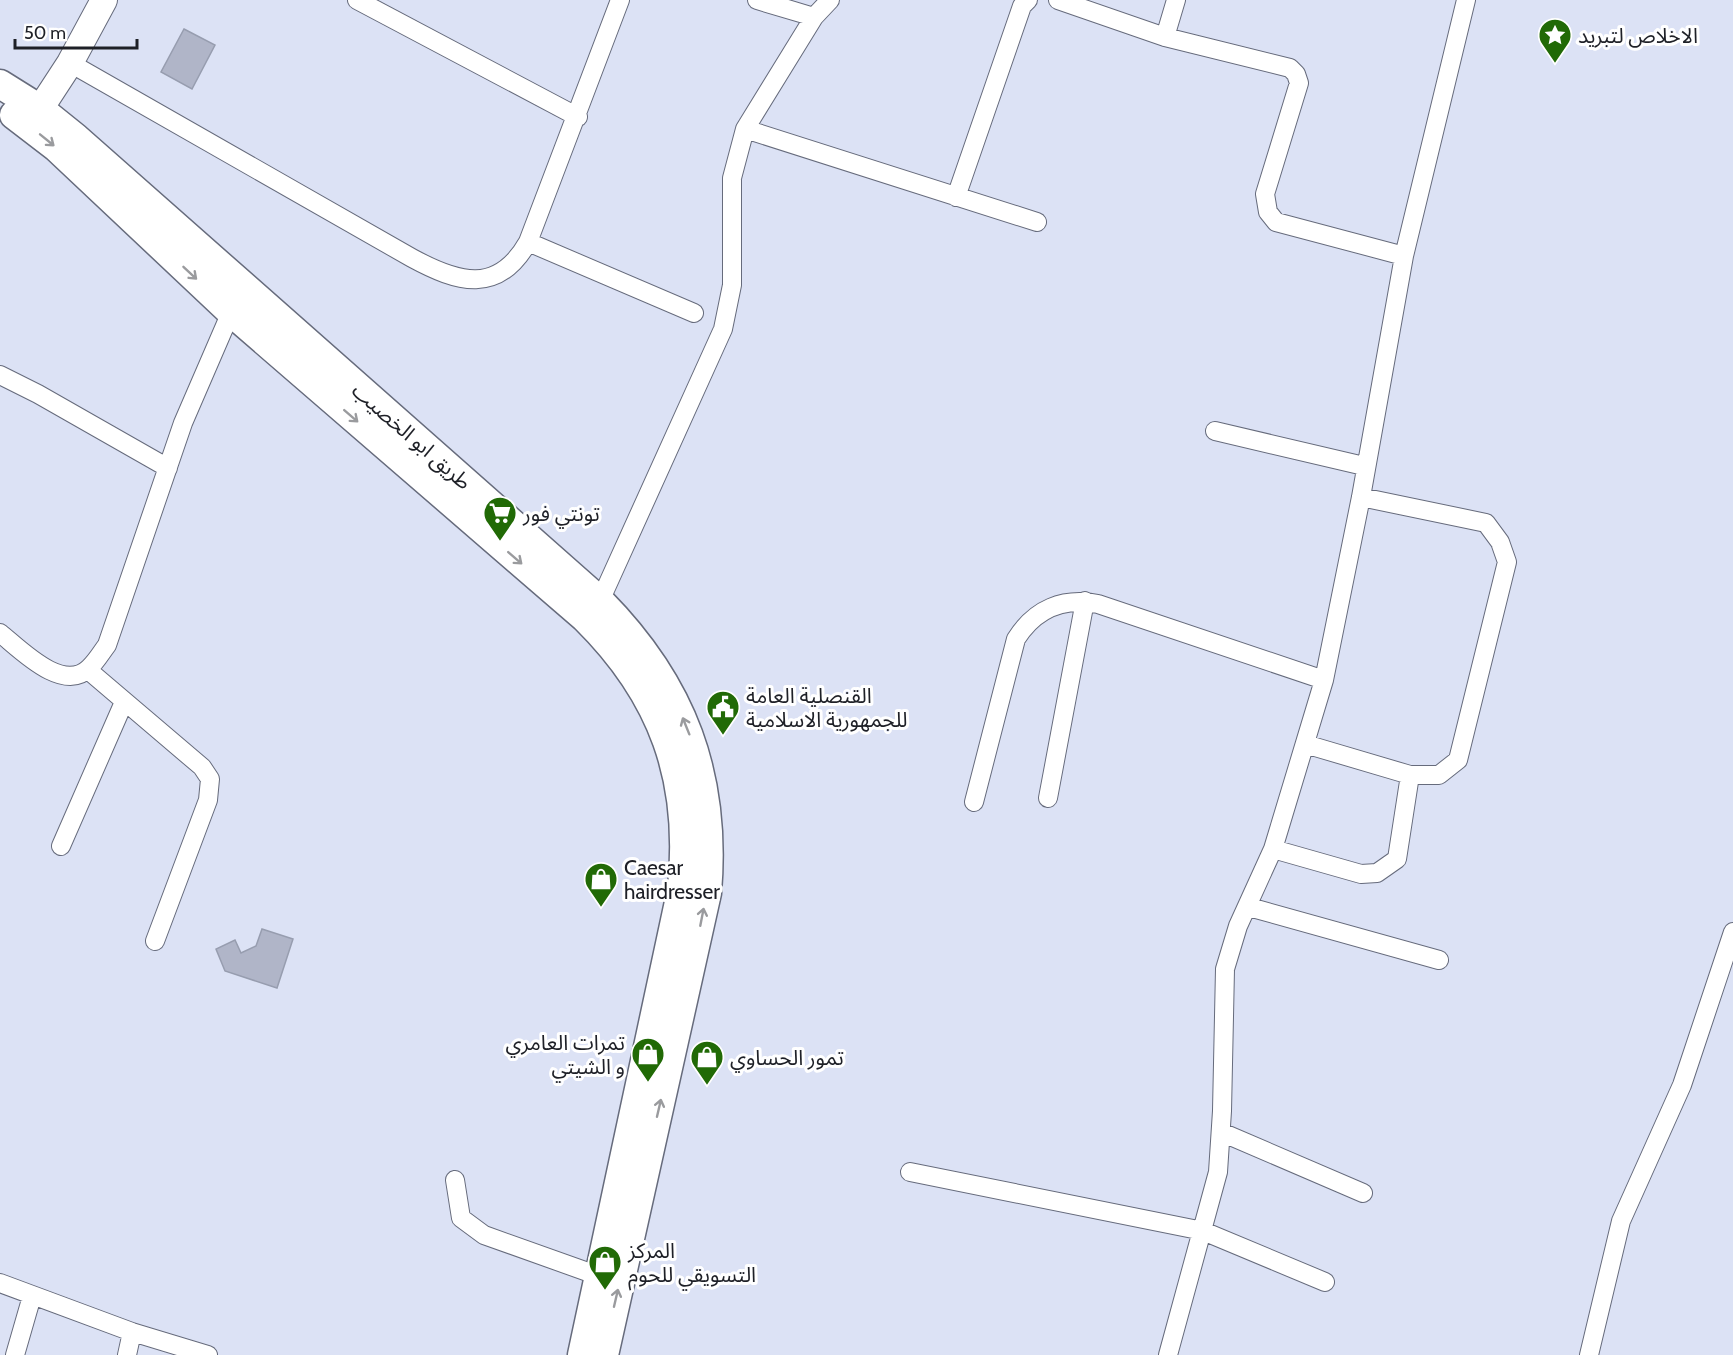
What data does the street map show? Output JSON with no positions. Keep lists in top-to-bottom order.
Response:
{
  "streets": {
    "main road": ["طريق ابو الخصيب"]
  },
  "places": {
    "place": ["الاخلاص لتبريد"],
    "supermarket": ["تونتي فور"],
    "public building": ["القنصلية العامة للجمهورية الاسلامية"],
    "shop": [
      "Caesar hairdresser",
      "تمرات العامري و الشيتي",
      "تمور الحساوي",
      "المركز التسويقي للحوم"
    ]
  },
  "scale_bar": "50 m"
}
